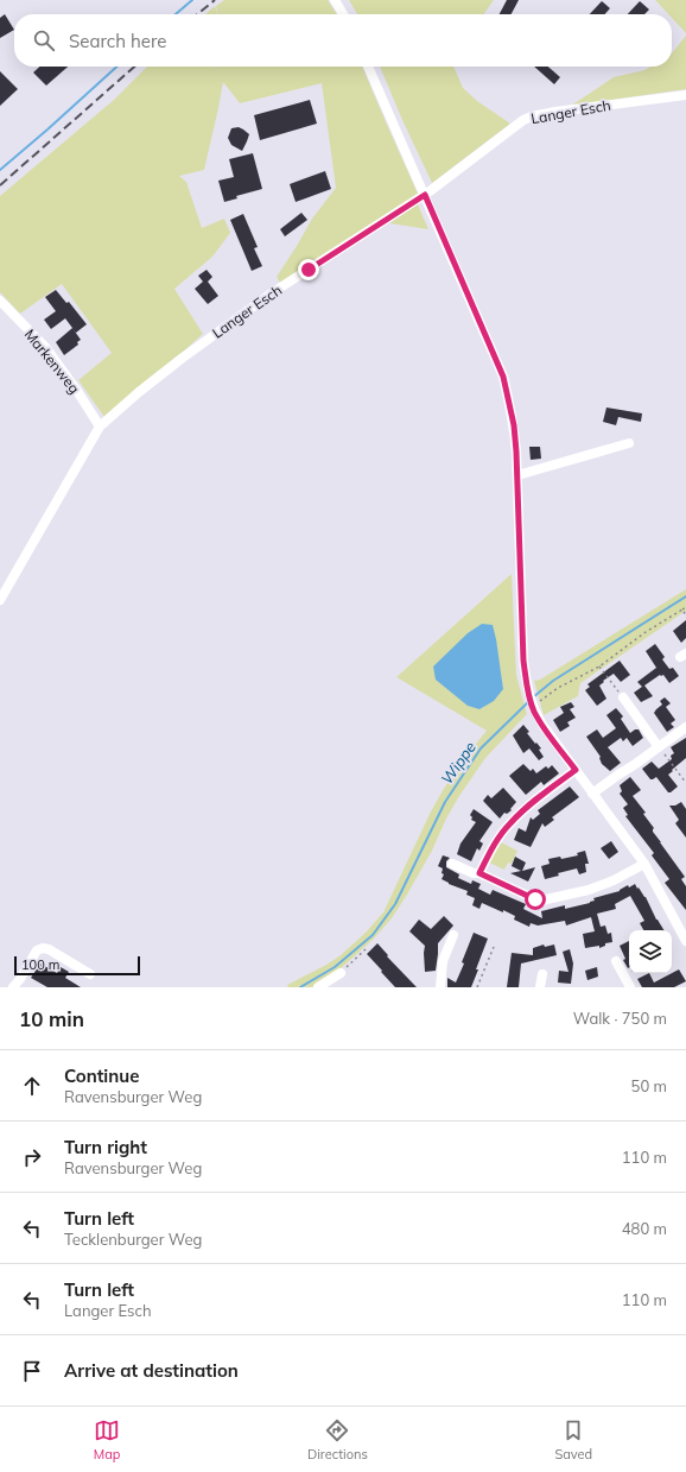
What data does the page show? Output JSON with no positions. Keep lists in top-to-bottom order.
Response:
{
  "streets": {
    "street": ["Langer Esch", "Markenweg"]
  },
  "crossings": [
    ["Langer Esch", "Markenweg"]
  ],
  "water": ["Wippe"],
  "scale_bar": "100 m",
  "page": {
    "search": "Search here",
    "scale": "100 m",
    "heading": ["10 min", "Walk · 750 m"],
    "list": [
      ["Continue", "Ravensburger Weg", "50 m"],
      ["Turn right", "Ravensburger Weg", "110 m"],
      ["Turn left", "Tecklenburger Weg", "480 m"],
      ["Turn left", "Langer Esch", "110 m"],
      "Arrive at destination"
    ],
    "nav": ["Map", "Directions", "Saved"]
  }
}
